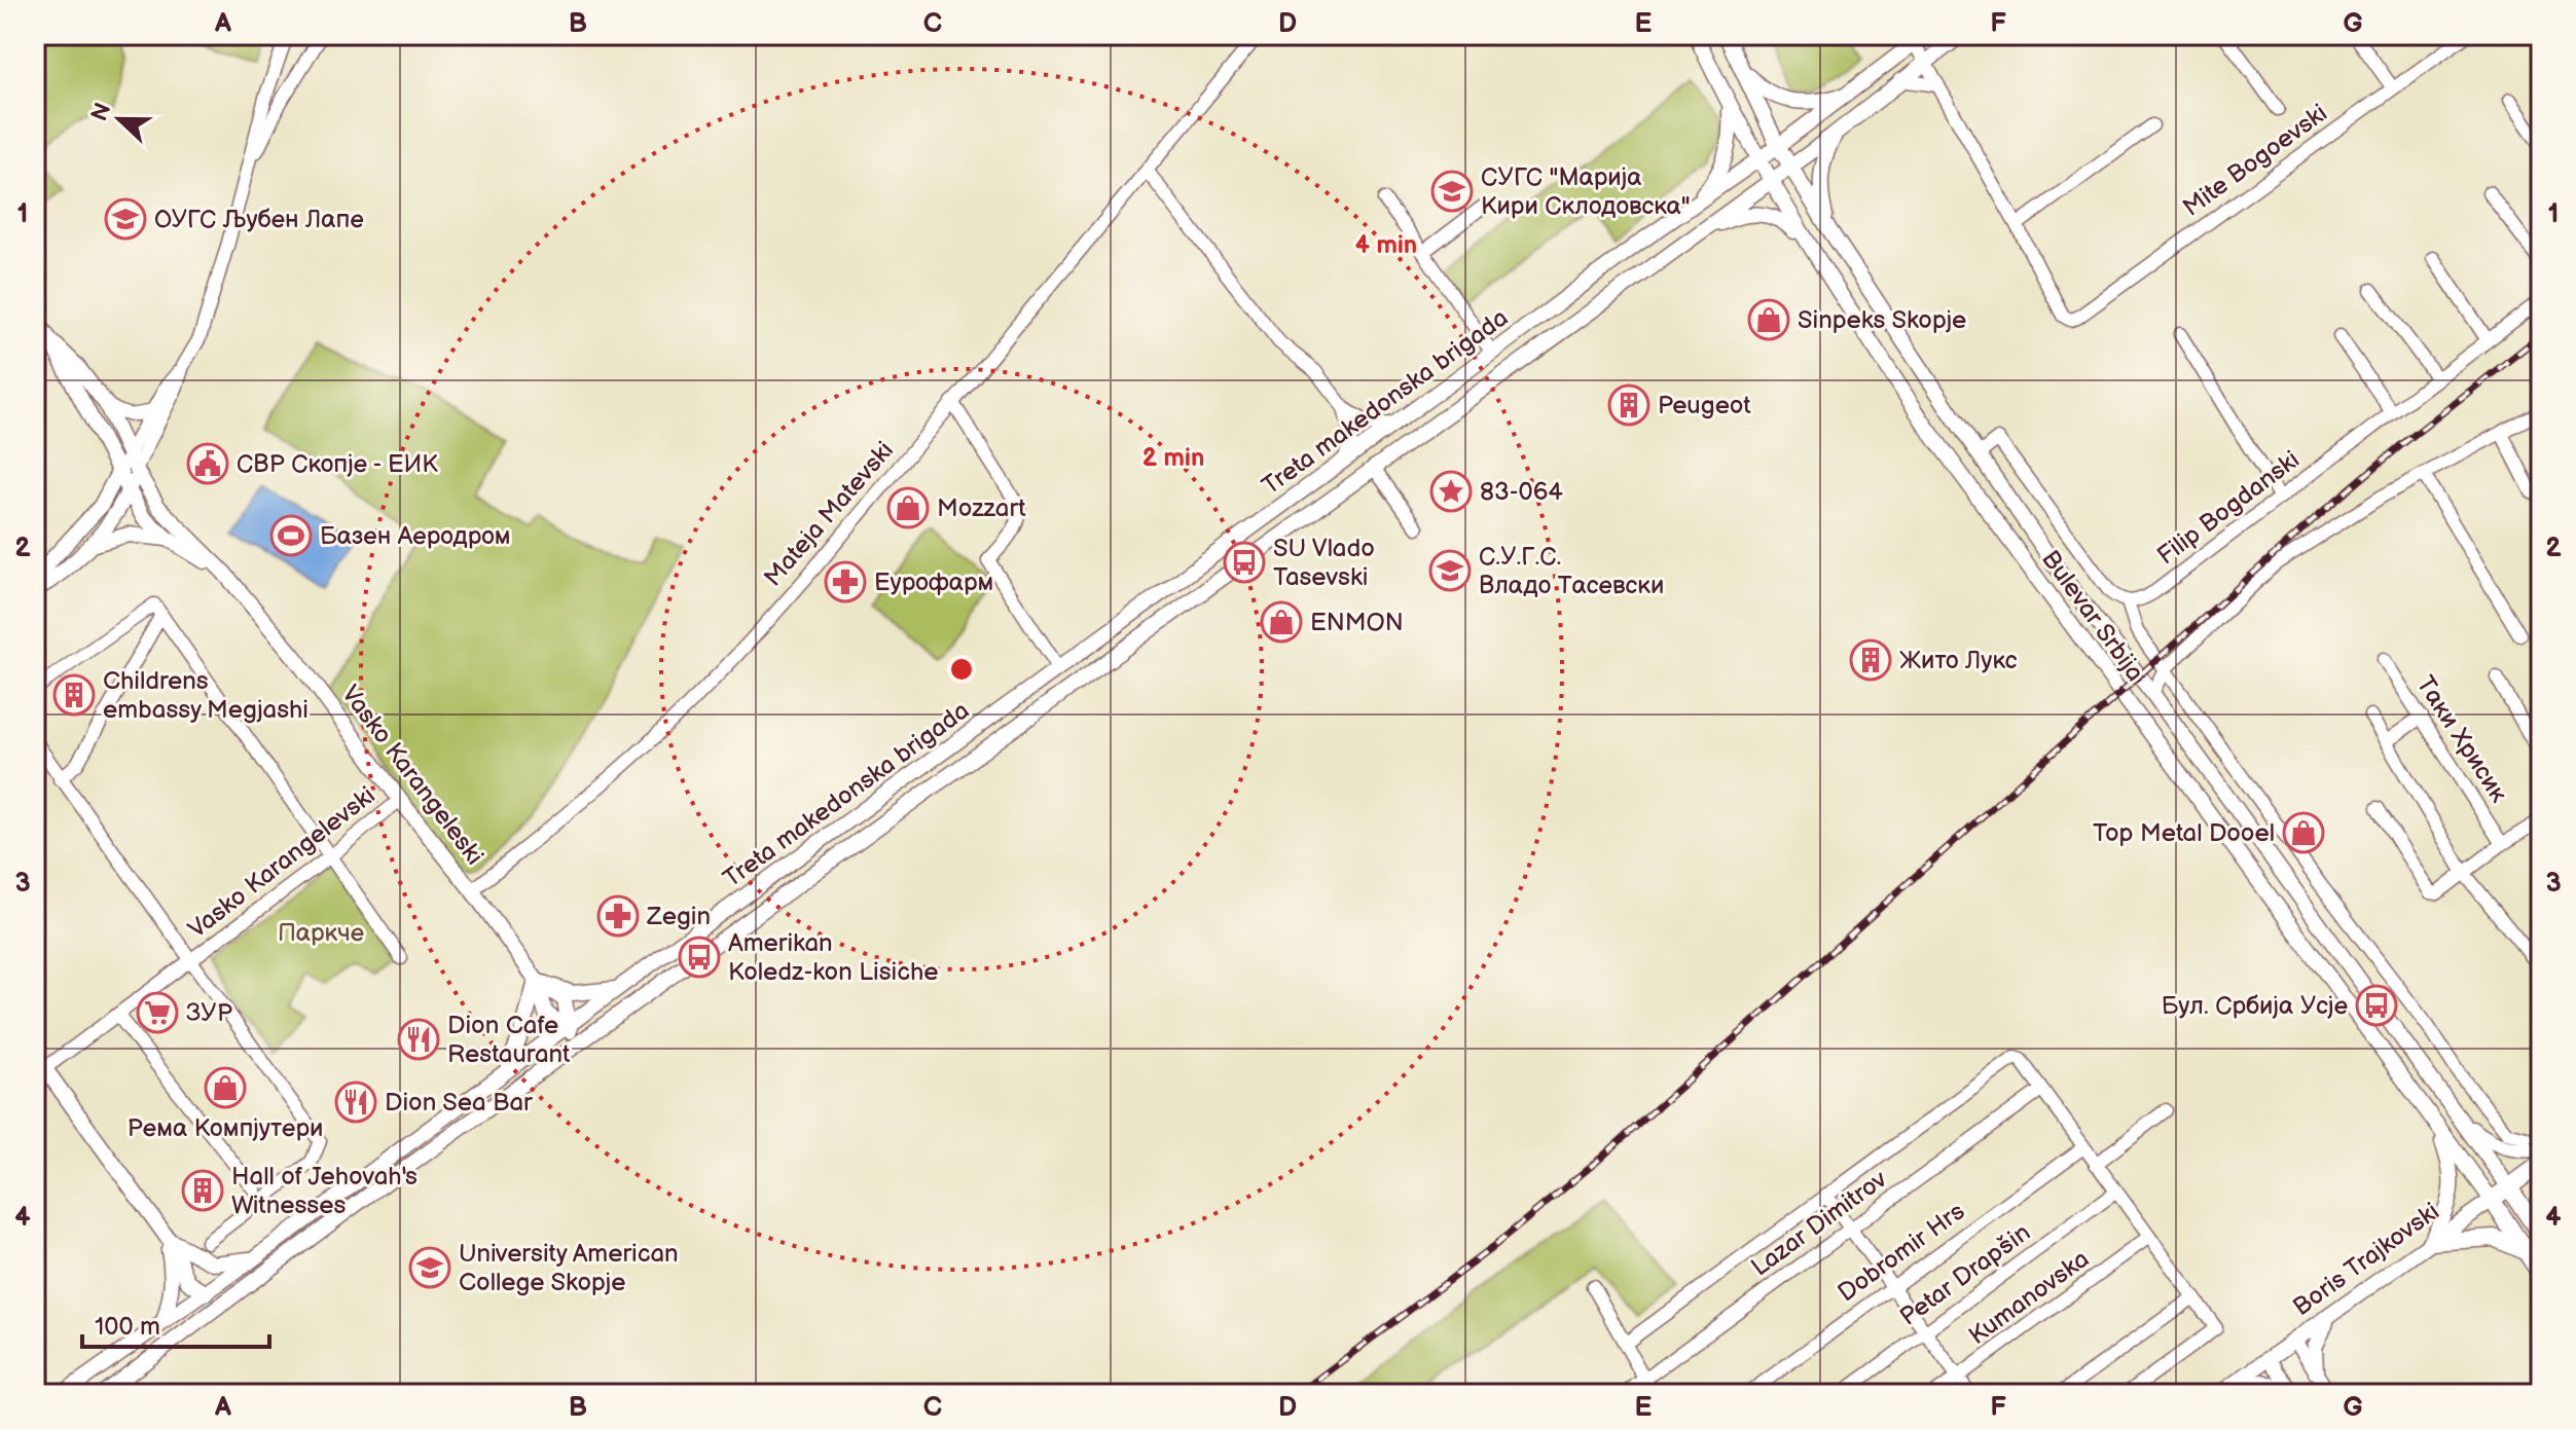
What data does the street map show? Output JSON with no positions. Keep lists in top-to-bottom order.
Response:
{
  "streets": {
    "main road": ["Boris Trajkovski"],
    "street": [
      "Mite Bogoevski",
      "Treta makedonska brigada",
      "Filip Bogdanski",
      "Mateja Matevski",
      "Bulevar Srbija",
      "Таки Хрисик",
      "Vasko Karangeleski",
      "Vasko Karangelevski",
      "Lazar Dimitrov",
      "Dobromir Hrs",
      "Petar Drapšin",
      "Kumanovska"
    ]
  },
  "crossings": [
    ["Treta makedonska brigada", "Bulevar Srbija"],
    ["Mateja Matevski", "Vasko Karangeleski"],
    ["Bulevar Srbija", "Boris Trajkovski"],
    ["Vasko Karangeleski", "Vasko Karangelevski"]
  ],
  "parks": ["Паркче"],
  "places": {
    "school or university": [
      "СУГС \"Марија Кири Склодовска\"",
      "ОУГС Љубен Лапе",
      "С.У.Г.С. Владо Тасевски",
      "University American College Skopje"
    ],
    "shop": [
      "Sinpeks Skopje",
      "Mozzart",
      "ENMON",
      "Top Metal Dooel",
      "Рема Компјутери"
    ],
    "building": [
      "Peugeot",
      "Жито Лукс",
      "Childrens embassy Megjashi",
      "Hall of Jehovah's Witnesses"
    ],
    "public building": ["СВР Скопје - ЕИК"],
    "place": ["83-064"],
    "sports": ["Базен Аеродром"],
    "bus stop": ["SU Vlado Tasevski", "Amerikan Koledz-kon Lisiche", "Бул. Србија Усје"],
    "pharmacy": ["Еурофарм", "Zegin"],
    "supermarket": ["ЗУР"],
    "restaurant": ["Dion Cafe Restaurant", "Dion Sea Bar"]
  },
  "scale_bar": "100 m",
  "north": "left",
  "grid": {
    "columns": [
      "A",
      "B",
      "C",
      "D",
      "E",
      "F",
      "G"
    ],
    "rows": [
      "1",
      "2",
      "3",
      "4"
    ]
  },
  "rings": ["4 min", "2 min"]
}
